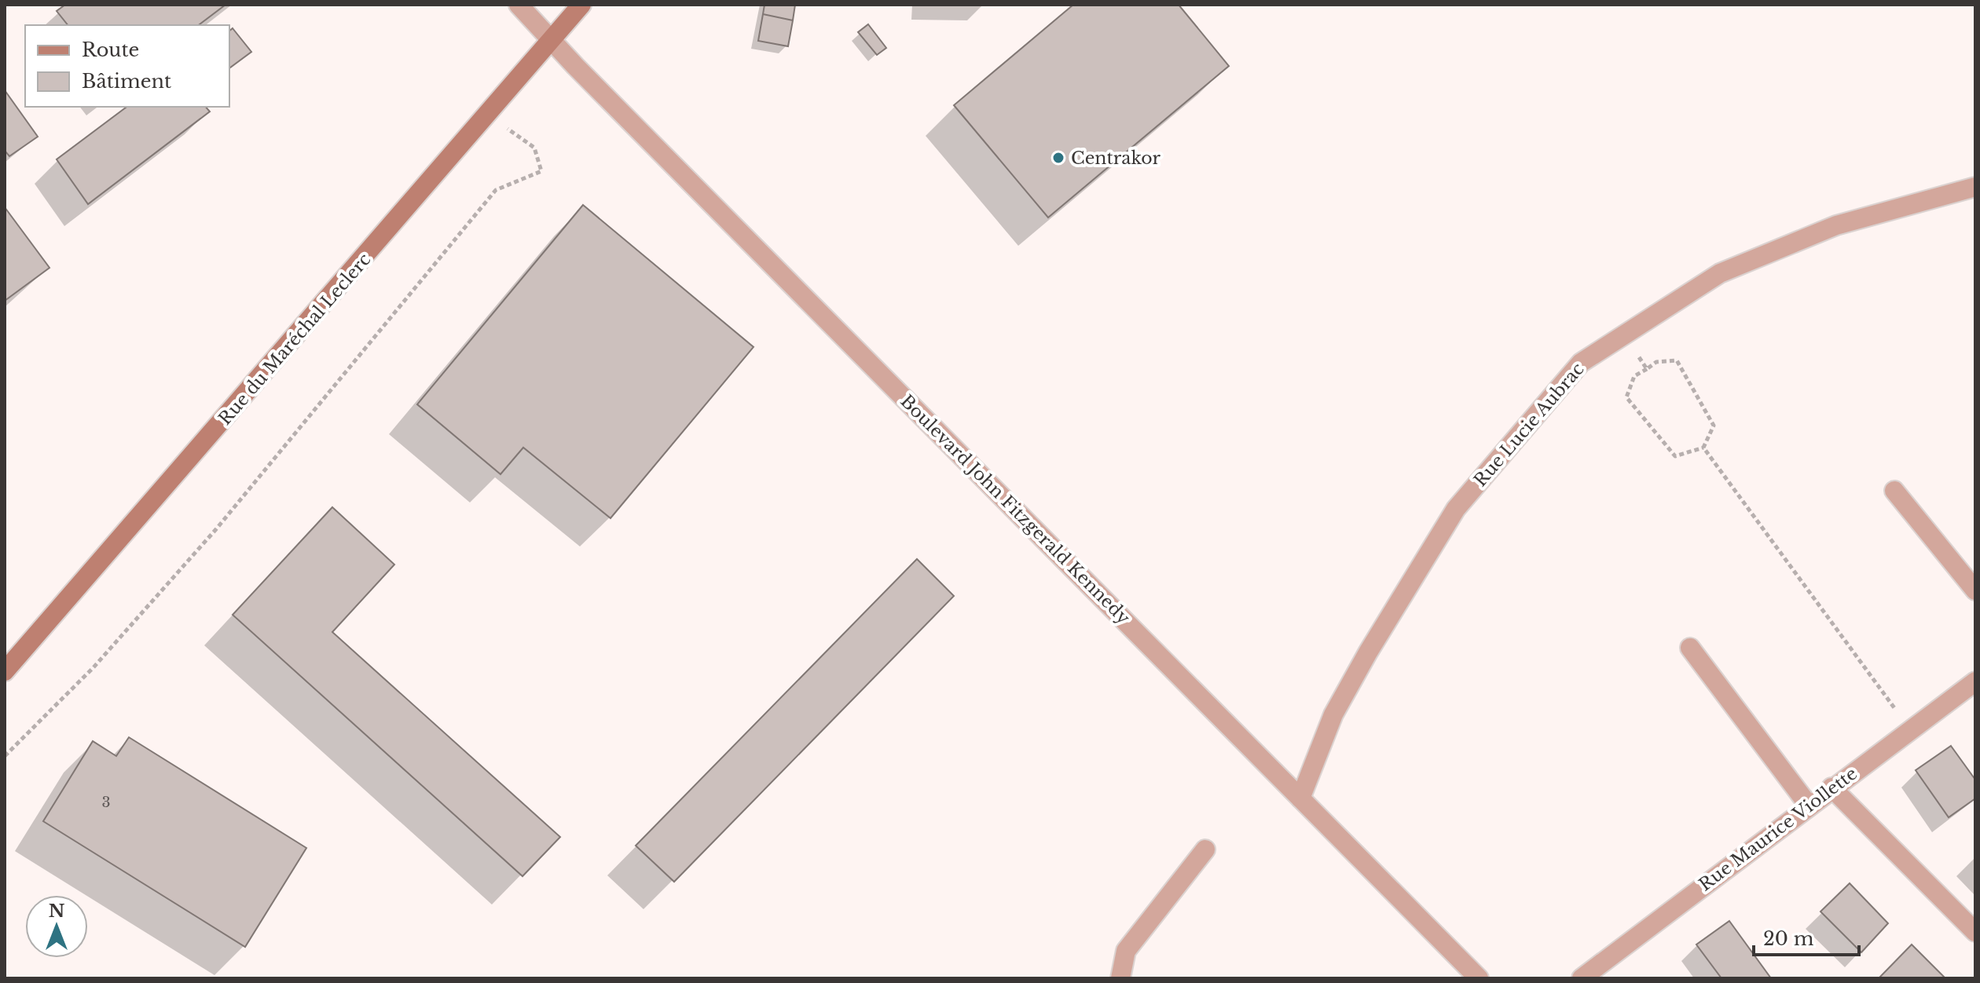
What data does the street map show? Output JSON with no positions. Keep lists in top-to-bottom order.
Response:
{
  "streets": {
    "main road": ["Rue du Maréchal Leclerc"],
    "street": ["Rue Lucie Aubrac", "Boulevard John Fitzgerald Kennedy", "Rue Maurice Viollette"]
  },
  "crossings": [
    ["Rue du Maréchal Leclerc", "Boulevard John Fitzgerald Kennedy"],
    ["Rue Lucie Aubrac", "Boulevard John Fitzgerald Kennedy"]
  ],
  "places": ["Centrakor"],
  "house_numbers": ["3"],
  "legend": ["Route", "Bâtiment"],
  "scale_bar": "20 m",
  "north": "top"
}
